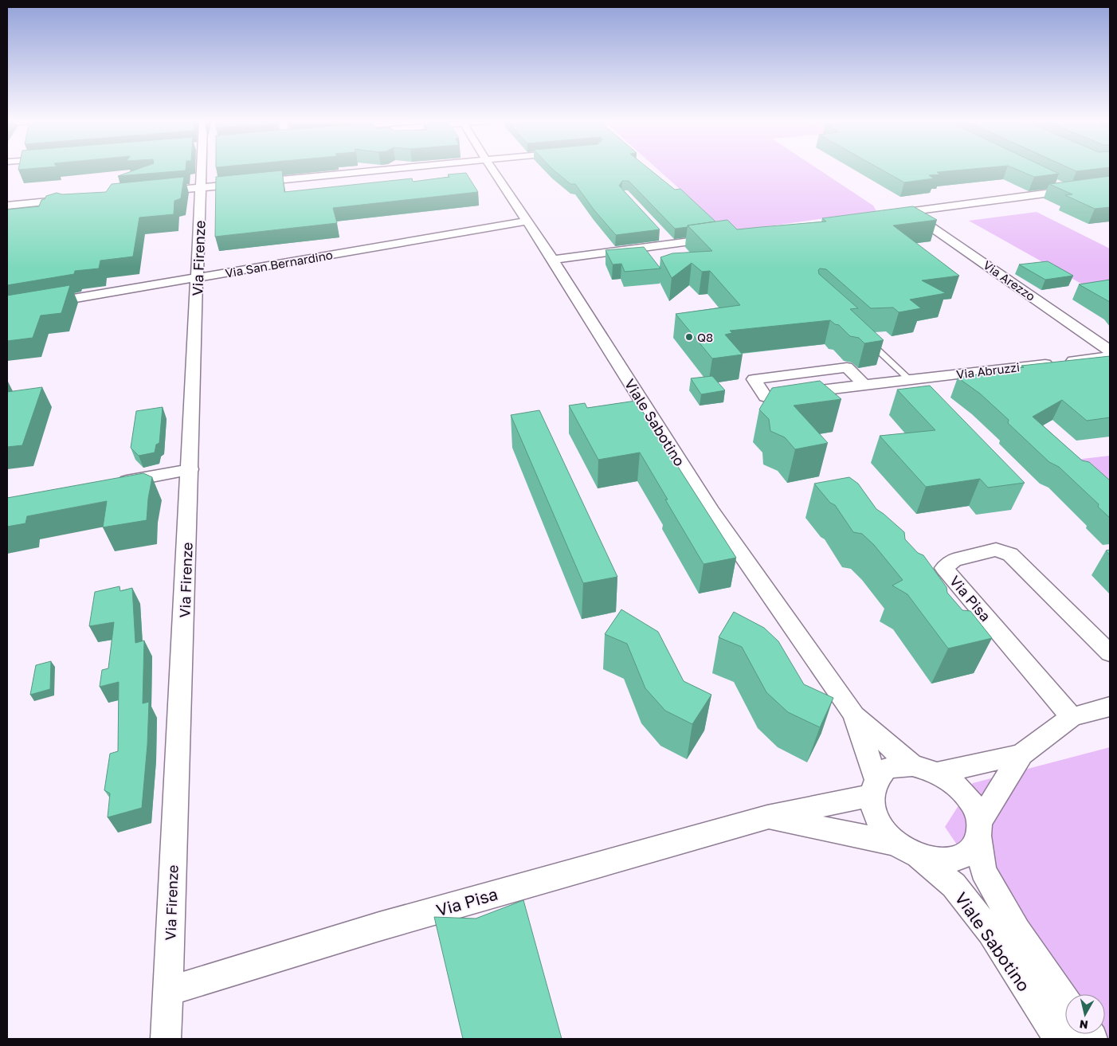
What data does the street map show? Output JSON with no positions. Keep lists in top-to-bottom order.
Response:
{
  "streets": {
    "street": [
      "Via Firenze",
      "Via San Bernardino",
      "Via Arezzo",
      "Via Abruzzi",
      "Viale Sabotino",
      "Via Pisa"
    ]
  },
  "crossings": [
    ["Via Firenze", "Via San Bernardino"],
    ["Via Firenze", "Via Pisa"],
    ["Via San Bernardino", "Viale Sabotino"],
    ["Viale Sabotino", "Via Pisa"]
  ],
  "places": ["Q8"],
  "north": "bottom"
}
